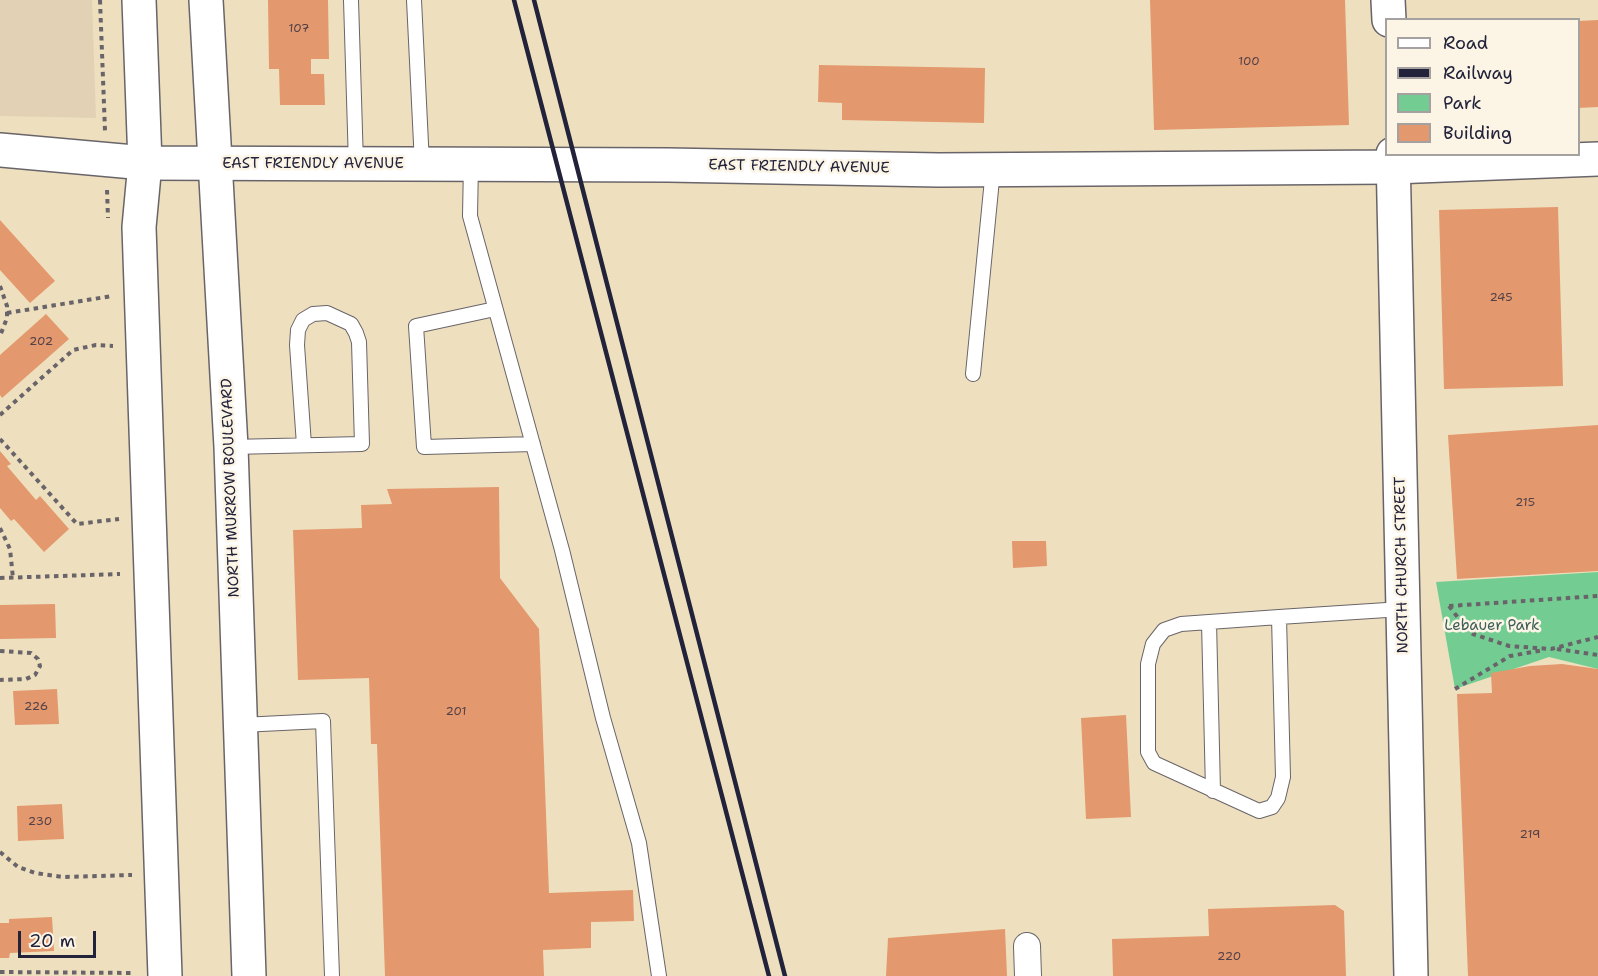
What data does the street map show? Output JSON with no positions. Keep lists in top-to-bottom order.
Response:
{
  "streets": {
    "main road": ["EAST FRIENDLY AVENUE", "NORTH MURROW BOULEVARD", "NORTH CHURCH STREET"]
  },
  "crossings": [
    ["EAST FRIENDLY AVENUE", "NORTH MURROW BOULEVARD"],
    ["EAST FRIENDLY AVENUE", "NORTH CHURCH STREET"]
  ],
  "parks": ["Lebauer Park"],
  "house_numbers": [
    "107",
    "100",
    "245",
    "202",
    "215",
    "226",
    "201",
    "230",
    "219",
    "220"
  ],
  "legend": [
    "Road",
    "Railway",
    "Park",
    "Building"
  ],
  "scale_bar": "20 m"
}
